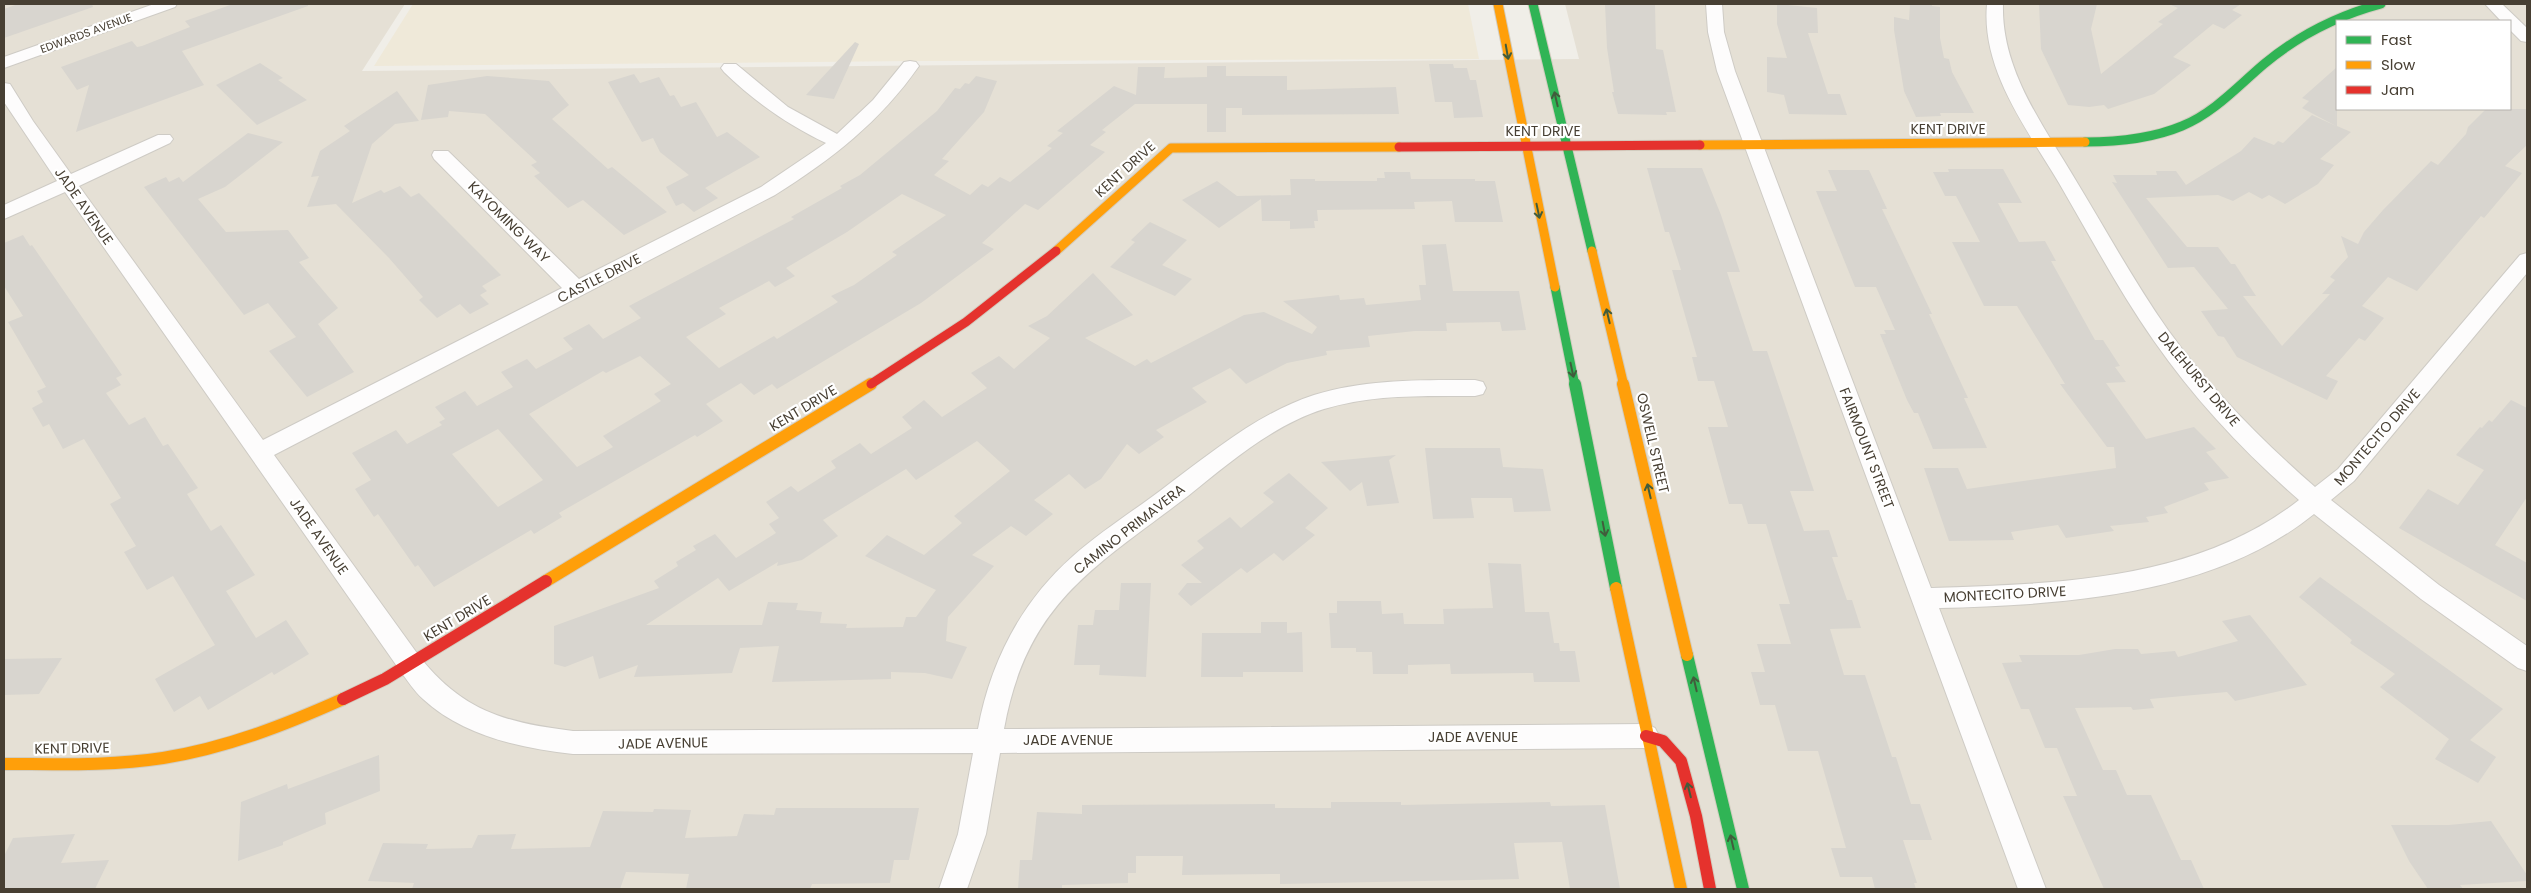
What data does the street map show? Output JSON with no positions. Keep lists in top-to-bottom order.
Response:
{
  "streets": {
    "street": [
      "EDWARDS AVENUE",
      "KENT DRIVE",
      "JADE AVENUE",
      "KAYOMING WAY",
      "CASTLE DRIVE",
      "DALEHURST DRIVE",
      "MONTECITO DRIVE",
      "OSWELL STREET",
      "FAIRMOUNT STREET",
      "CAMINO PRIMAVERA"
    ]
  },
  "crossings": [
    ["KENT DRIVE", "JADE AVENUE"],
    ["KENT DRIVE", "DALEHURST DRIVE"],
    ["KENT DRIVE", "OSWELL STREET"],
    ["KENT DRIVE", "FAIRMOUNT STREET"],
    ["JADE AVENUE", "CASTLE DRIVE"],
    ["JADE AVENUE", "CAMINO PRIMAVERA"],
    ["KAYOMING WAY", "CASTLE DRIVE"],
    ["DALEHURST DRIVE", "MONTECITO DRIVE"],
    ["MONTECITO DRIVE", "FAIRMOUNT STREET"]
  ],
  "legend": ["Fast", "Slow", "Jam"]
}
